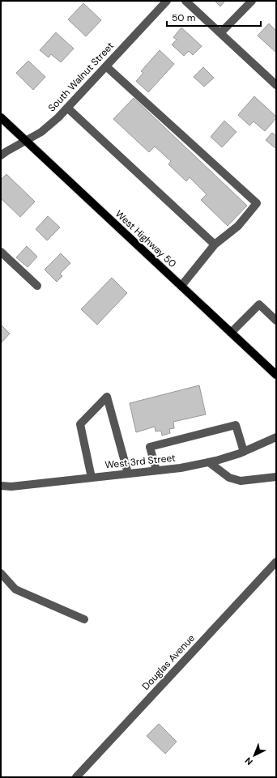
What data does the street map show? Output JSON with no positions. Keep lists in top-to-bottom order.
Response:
{
  "streets": {
    "main road": ["West Highway 50"],
    "street": ["South Walnut Street", "West 3rd Street", "Douglas Avenue"]
  },
  "crossings": [
    ["South Walnut Street", "West Highway 50"]
  ],
  "scale_bar": "50 m",
  "north": "bottom left"
}
